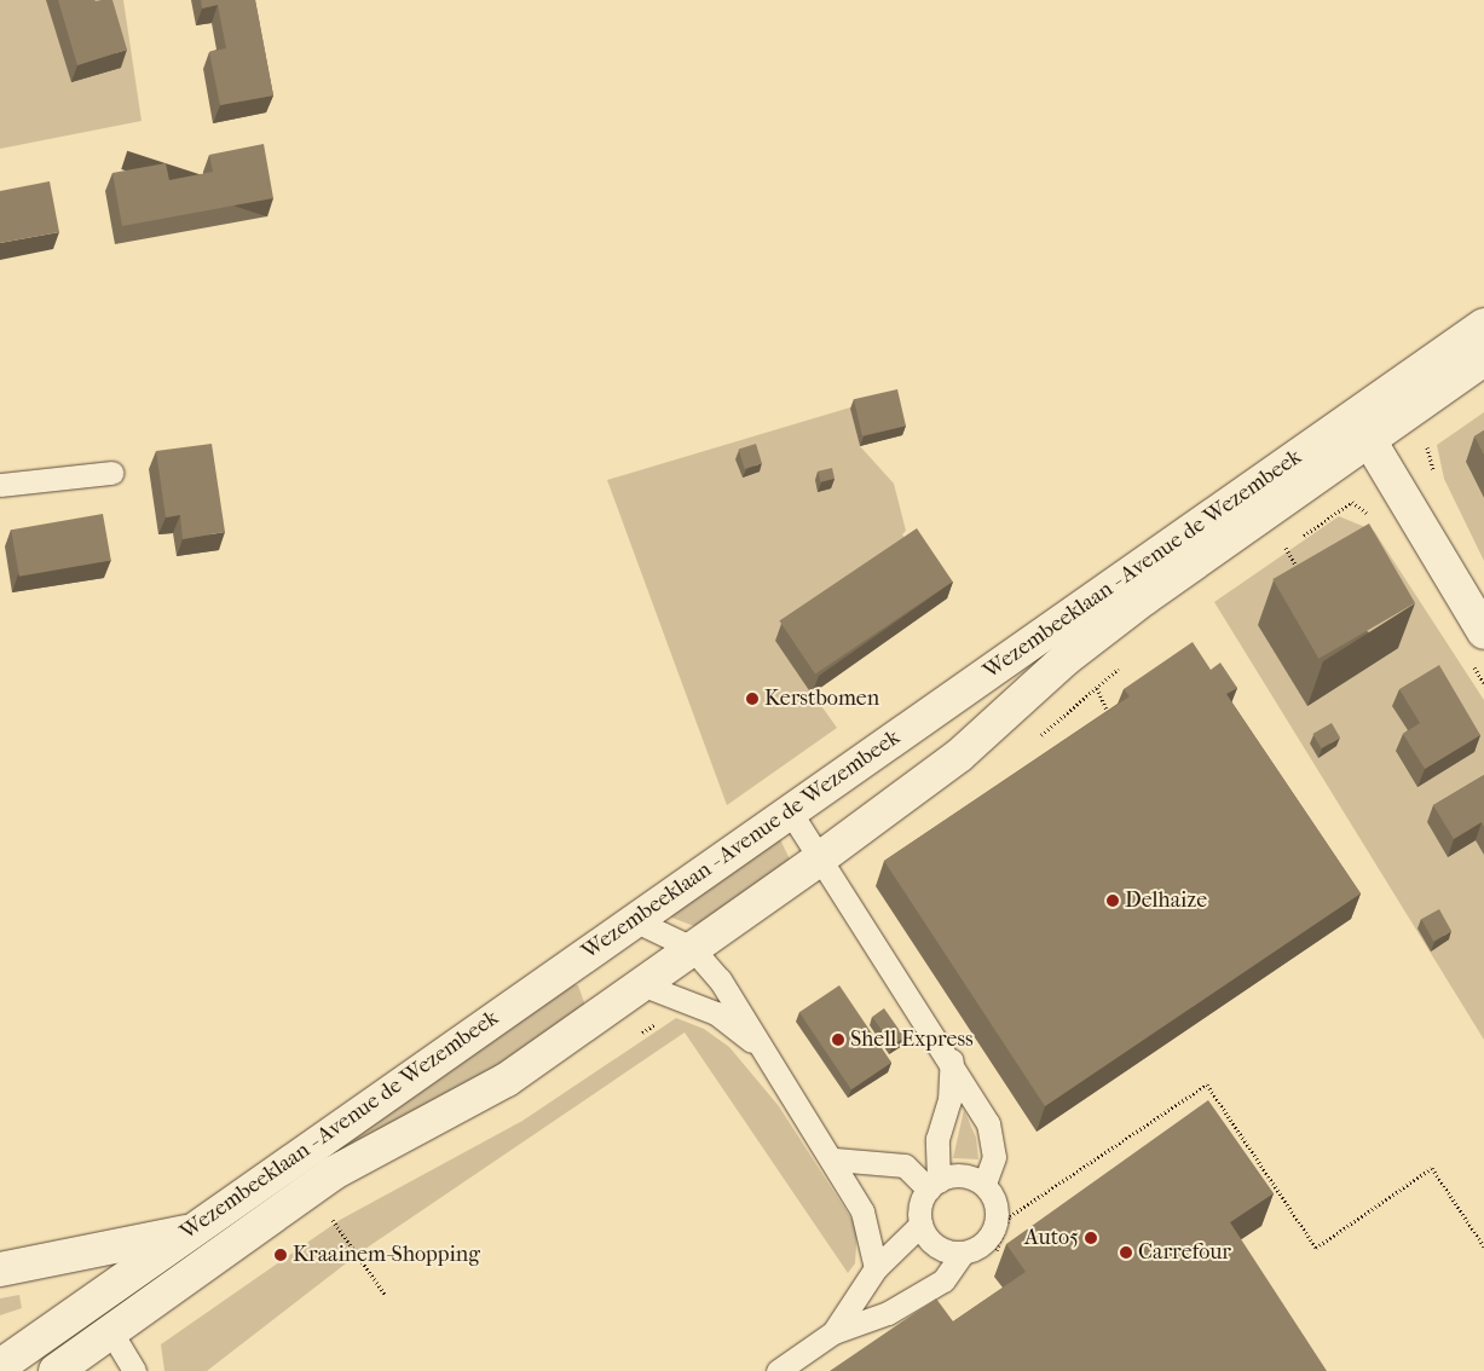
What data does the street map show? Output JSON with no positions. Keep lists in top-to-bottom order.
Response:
{
  "streets": {
    "main road": ["Wezembeeklaan - Avenue de Wezembeek"]
  },
  "places": [
    "Kerstbomen",
    "Delhaize",
    "Shell Express",
    "Auto5",
    "Carrefour",
    "Kraainem-Shopping"
  ]
}
